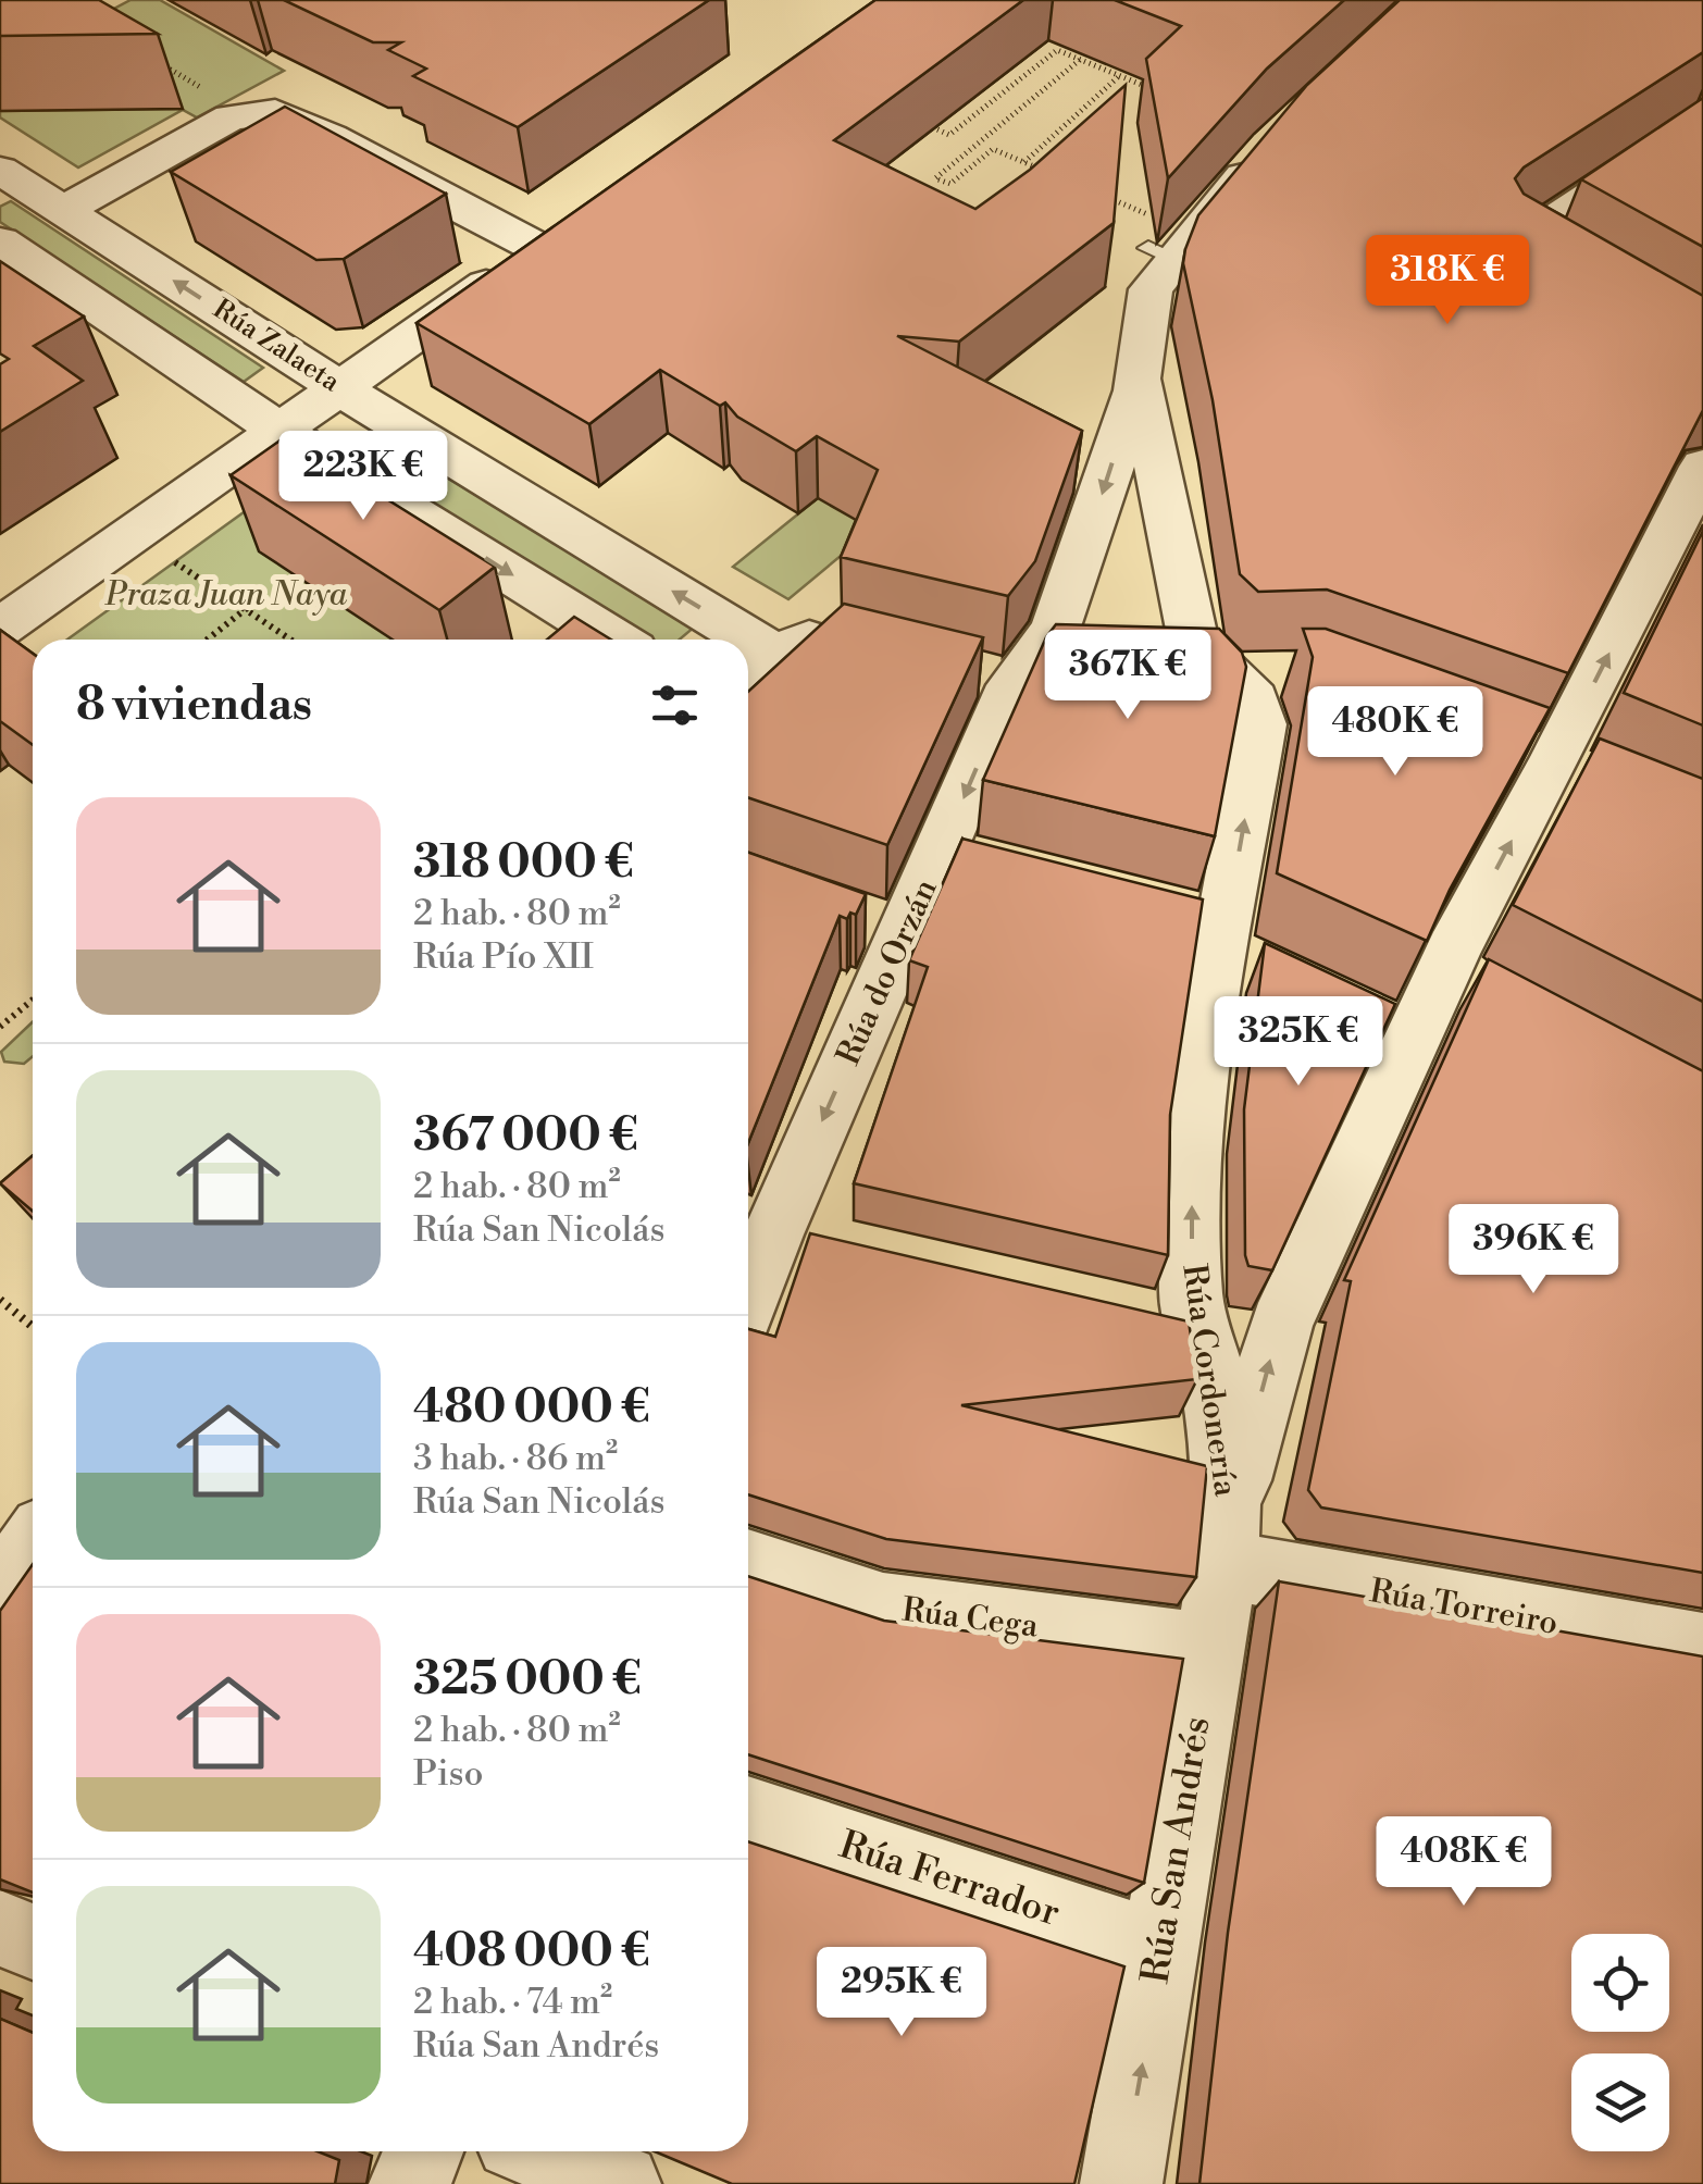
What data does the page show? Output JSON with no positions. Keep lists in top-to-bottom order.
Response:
{
  "streets": {
    "street": [
      "Rúa Zalaeta",
      "Rúa do Orzán",
      "Rúa Cordonería",
      "Rúa Torreiro",
      "Rúa Cega",
      "Rúa San Andrés",
      "Rúa Ferrador"
    ]
  },
  "crossings": [
    ["Rúa Cordonería", "Rúa Torreiro"],
    ["Rúa Cordonería", "Rúa San Andrés"],
    ["Rúa Torreiro", "Rúa San Andrés"],
    ["Rúa Cega", "Rúa San Andrés"],
    ["Rúa San Andrés", "Rúa Ferrador"]
  ],
  "one_way": ["Rúa Cordonería", "Rúa San Andrés"],
  "parks": ["Praza Juan Naya"],
  "page": {
    "price": [
      "318K €",
      "223K €",
      "367K €",
      "480K €",
      "325K €",
      "396K €",
      "408K €",
      "295K €"
    ],
    "heading": "8 viviendas",
    "list": [
      {
        "name": "318 000 €",
        "note": "2 hab. · 80 m² · Rúa Pío XII"
      },
      {
        "name": "367 000 €",
        "note": "2 hab. · 80 m² · Rúa San Nicolás"
      },
      {
        "name": "480 000 €",
        "note": "3 hab. · 86 m² · Rúa San Nicolás"
      },
      {
        "name": "325 000 €",
        "note": "2 hab. · 80 m² · Piso"
      },
      {
        "name": "408 000 €",
        "note": "2 hab. · 74 m² · Rúa San Andrés"
      }
    ]
  }
}
